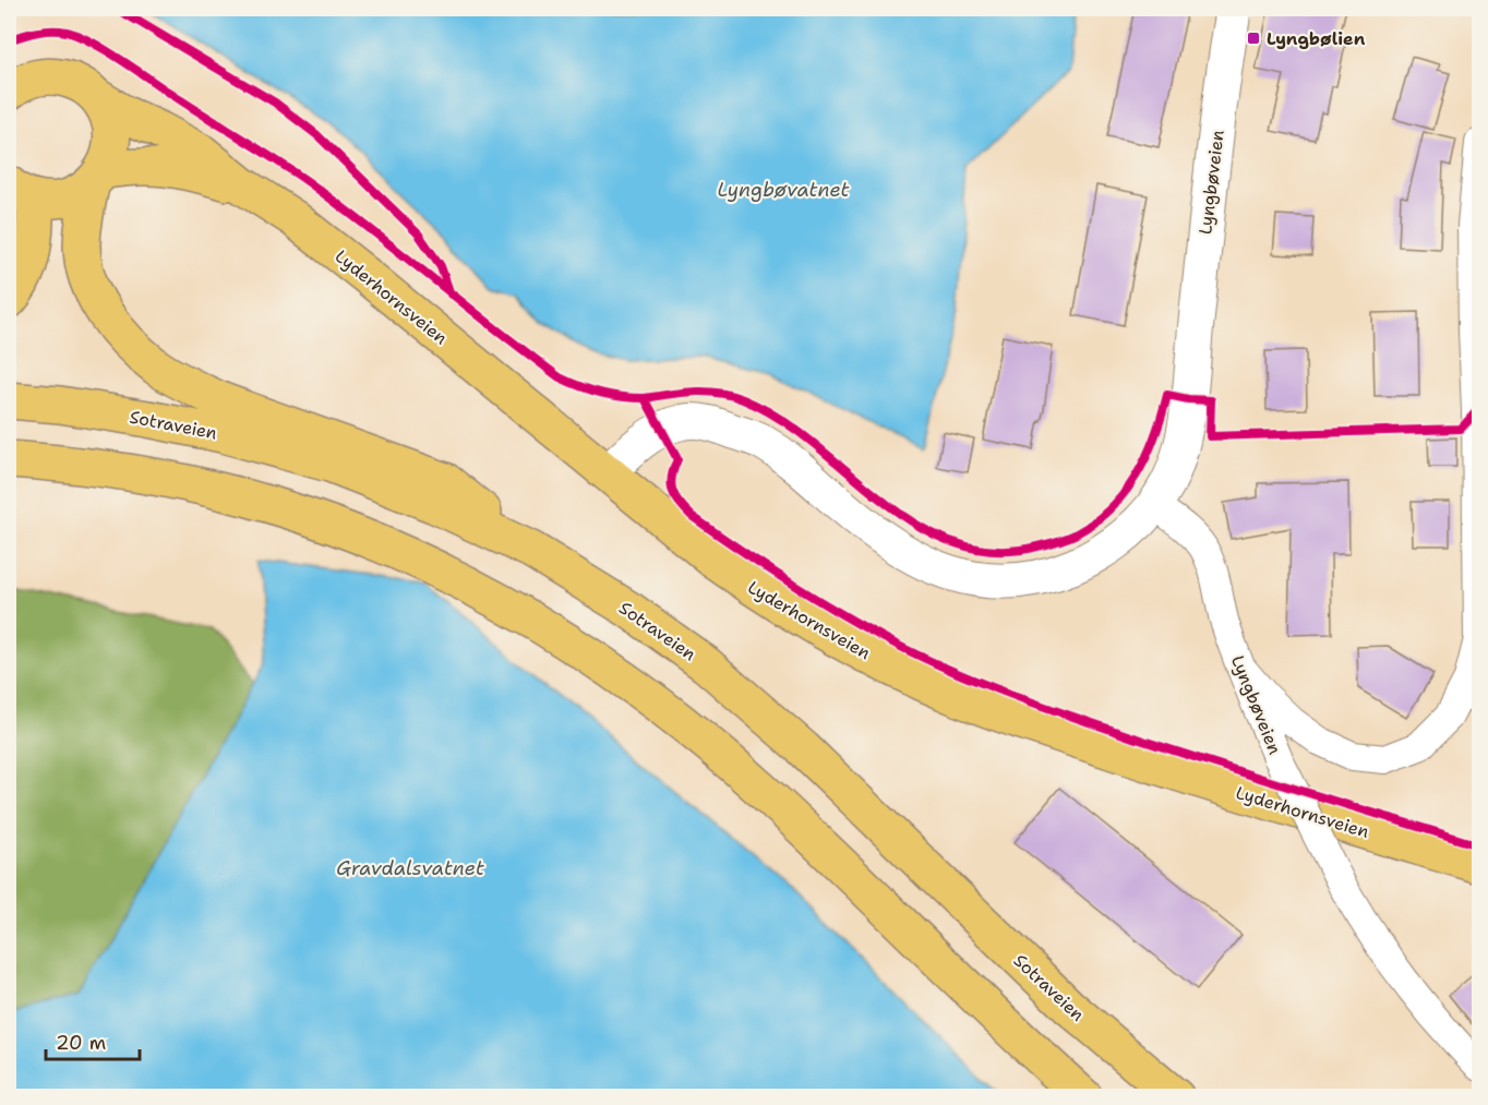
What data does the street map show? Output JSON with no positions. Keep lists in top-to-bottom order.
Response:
{
  "streets": {
    "main road": ["Lyderhornsveien", "Sotraveien"],
    "street": ["Lyngbøveien"]
  },
  "crossings": [
    ["Lyngbøveien", "Lyderhornsveien"]
  ],
  "water": ["Lyngbøvatnet", "Gravdalsvatnet"],
  "places": {
    "transit": ["Lyngbølien"]
  },
  "scale_bar": "20 m"
}
